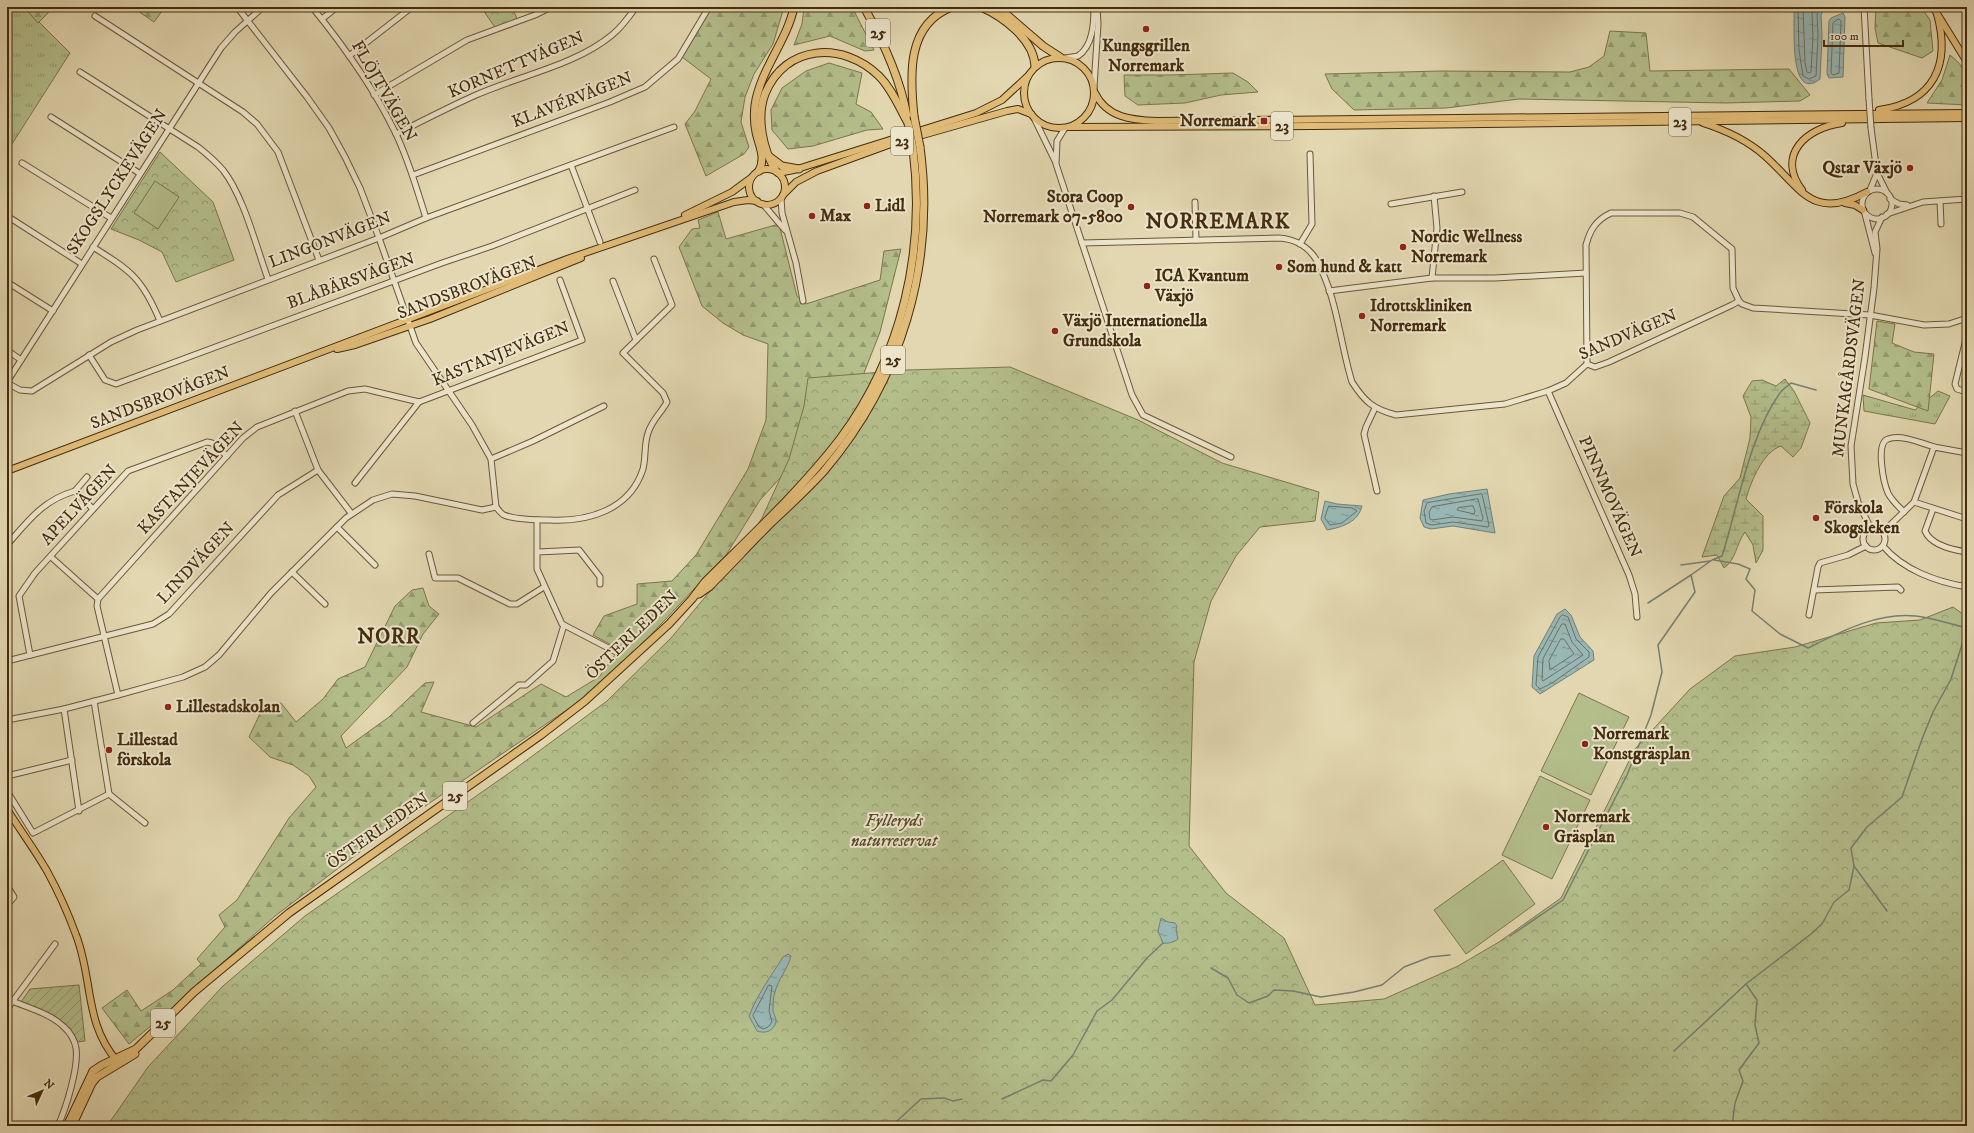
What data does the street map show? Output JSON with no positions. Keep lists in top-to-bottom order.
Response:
{
  "streets": {
    "highway": ["25", "23", "ÖSTERLEDEN"],
    "main road": ["SANDSBROVÄGEN"],
    "street": [
      "KORNETTVÄGEN",
      "FLÖJTVÄGEN",
      "KLAVÉRVÄGEN",
      "SKOGSLYCKEVÄGEN",
      "LINGONVÄGEN",
      "BLÅBÄRSVÄGEN",
      "SANDVÄGEN",
      "KASTANJEVÄGEN",
      "MUNKAGÅRDSVÄGEN",
      "PINNMOVÄGEN",
      "APELVÄGEN",
      "LINDVÄGEN"
    ]
  },
  "crossings": [
    ["25", "ÖSTERLEDEN"],
    ["KORNETTVÄGEN", "FLÖJTVÄGEN"],
    ["FLÖJTVÄGEN", "KLAVÉRVÄGEN"],
    ["FLÖJTVÄGEN", "LINGONVÄGEN"],
    ["23", "SANDSBROVÄGEN"],
    ["SKOGSLYCKEVÄGEN", "LINGONVÄGEN"],
    ["LINGONVÄGEN", "BLÅBÄRSVÄGEN"],
    ["SANDVÄGEN", "PINNMOVÄGEN"],
    ["KASTANJEVÄGEN", "APELVÄGEN"],
    ["APELVÄGEN", "LINDVÄGEN"]
  ],
  "districts": ["NORREMARK", "NORR"],
  "parks": ["Fylleryds naturreservat"],
  "places": {
    "other": [
      "Kungsgrillen Norremark",
      "Qstar Växjö",
      "Lidl",
      "Stora Coop Norremark 07-5800",
      "Max",
      "Nordic Wellness Norremark",
      "Som hund & katt",
      "ICA Kvantum Växjö",
      "Idrottskliniken Norremark",
      "Växjö Internationella Grundskola",
      "Förskola Skogsleken",
      "Lillestadskolan",
      "Norremark Konstgräsplan",
      "Lillestad förskola",
      "Norremark Gräsplan"
    ],
    "transit": ["Norremark"]
  },
  "scale_bar": "100 m",
  "north": "top right"
}
